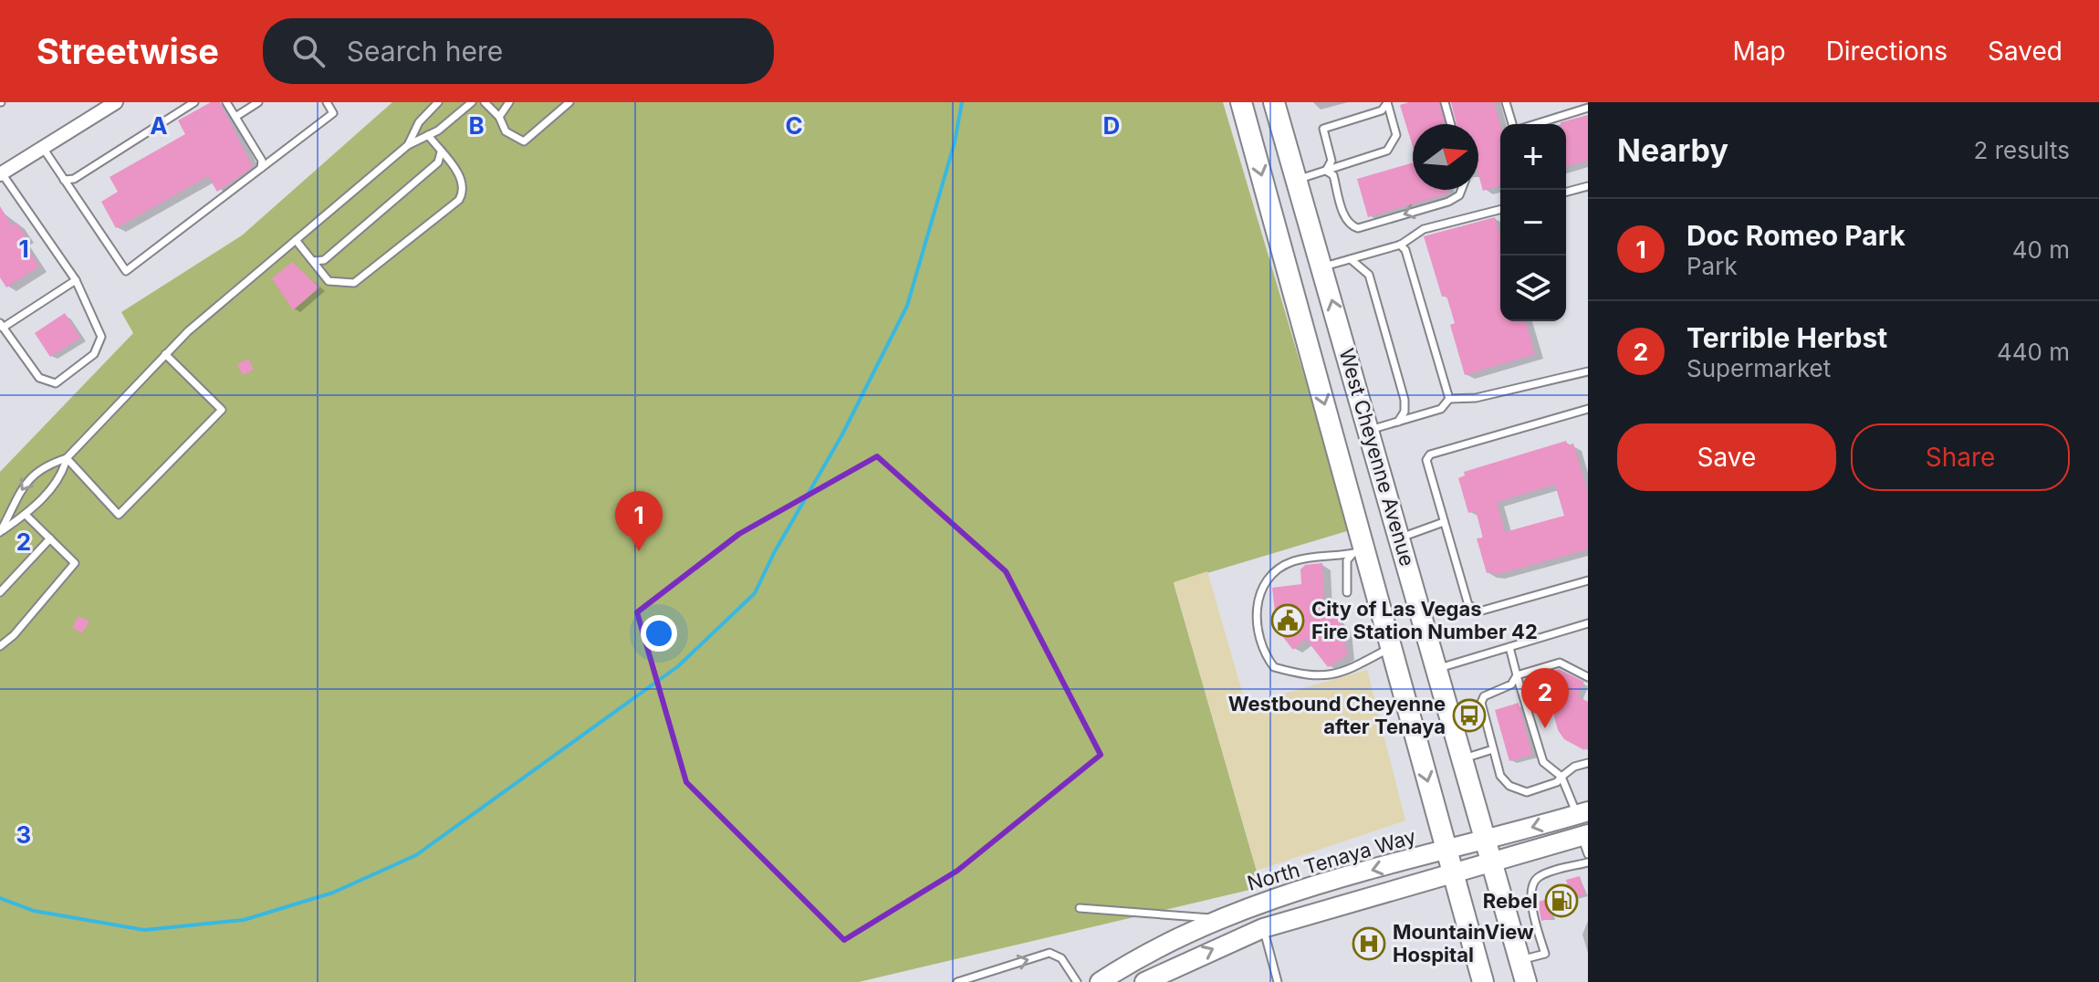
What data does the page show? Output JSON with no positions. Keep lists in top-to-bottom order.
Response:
{
  "streets": {
    "main road": ["West Cheyenne Avenue", "North Tenaya Way"]
  },
  "crossings": [
    ["West Cheyenne Avenue", "North Tenaya Way"]
  ],
  "places": {
    "public building": ["City of Las Vegas Fire Station Number 42"],
    "bus stop": ["Westbound Cheyenne after Tenaya"],
    "fuel station": ["Rebel"],
    "hospital": ["MountainView Hospital"]
  },
  "north": "right",
  "page": {
    "header": "Streetwise",
    "search": "Search here",
    "nav": ["Map", "Directions", "Saved"],
    "heading": ["Nearby", "2 results"],
    "map_buttons": ["+", "−"],
    "list": [
      {
        "mark": "1",
        "name": "Doc Romeo Park",
        "note": "Park",
        "value": "40 m"
      },
      {
        "mark": "2",
        "name": "Terrible Herbst",
        "note": "Supermarket",
        "value": "440 m"
      }
    ],
    "buttons": ["Save", "Share"],
    "pins": ["1", "2"]
  },
  "grid": {
    "columns": [
      "A",
      "B",
      "C",
      "D"
    ],
    "rows": ["1", "2", "3"]
  }
}
